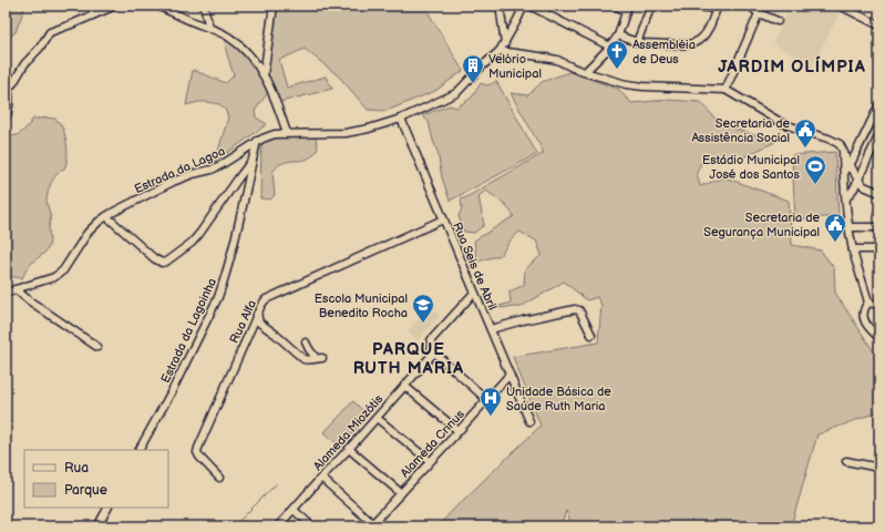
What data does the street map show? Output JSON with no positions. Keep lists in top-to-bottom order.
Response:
{
  "streets": {
    "street": [
      "Estrada da Lagoa",
      "Rua Seis de Abril",
      "Rua Alfa",
      "Estrada da Lagoinha",
      "Alameda Miozótis",
      "Alameda Crinus"
    ]
  },
  "crossings": [
    ["Estrada da Lagoa", "Rua Seis de Abril"],
    ["Estrada da Lagoa", "Estrada da Lagoinha"],
    ["Rua Seis de Abril", "Rua Alfa"],
    ["Rua Seis de Abril", "Alameda Crinus"]
  ],
  "districts": ["JARDIM OLÍMPIA", "PARQUE RUTH MARIA"],
  "places": {
    "church": ["Assembléia de Deus"],
    "building": ["Velório Municipal"],
    "public building": ["Secretaria de Assistência Social", "Secretaria de Segurança Municipal"],
    "sports": ["Estádio Municipal José dos Santos"],
    "school or university": ["Escola Municipal Benedito Rocha"],
    "hospital": ["Unidade Básica de Saúde Ruth Maria"]
  },
  "legend": ["Rua", "Parque"]
}
